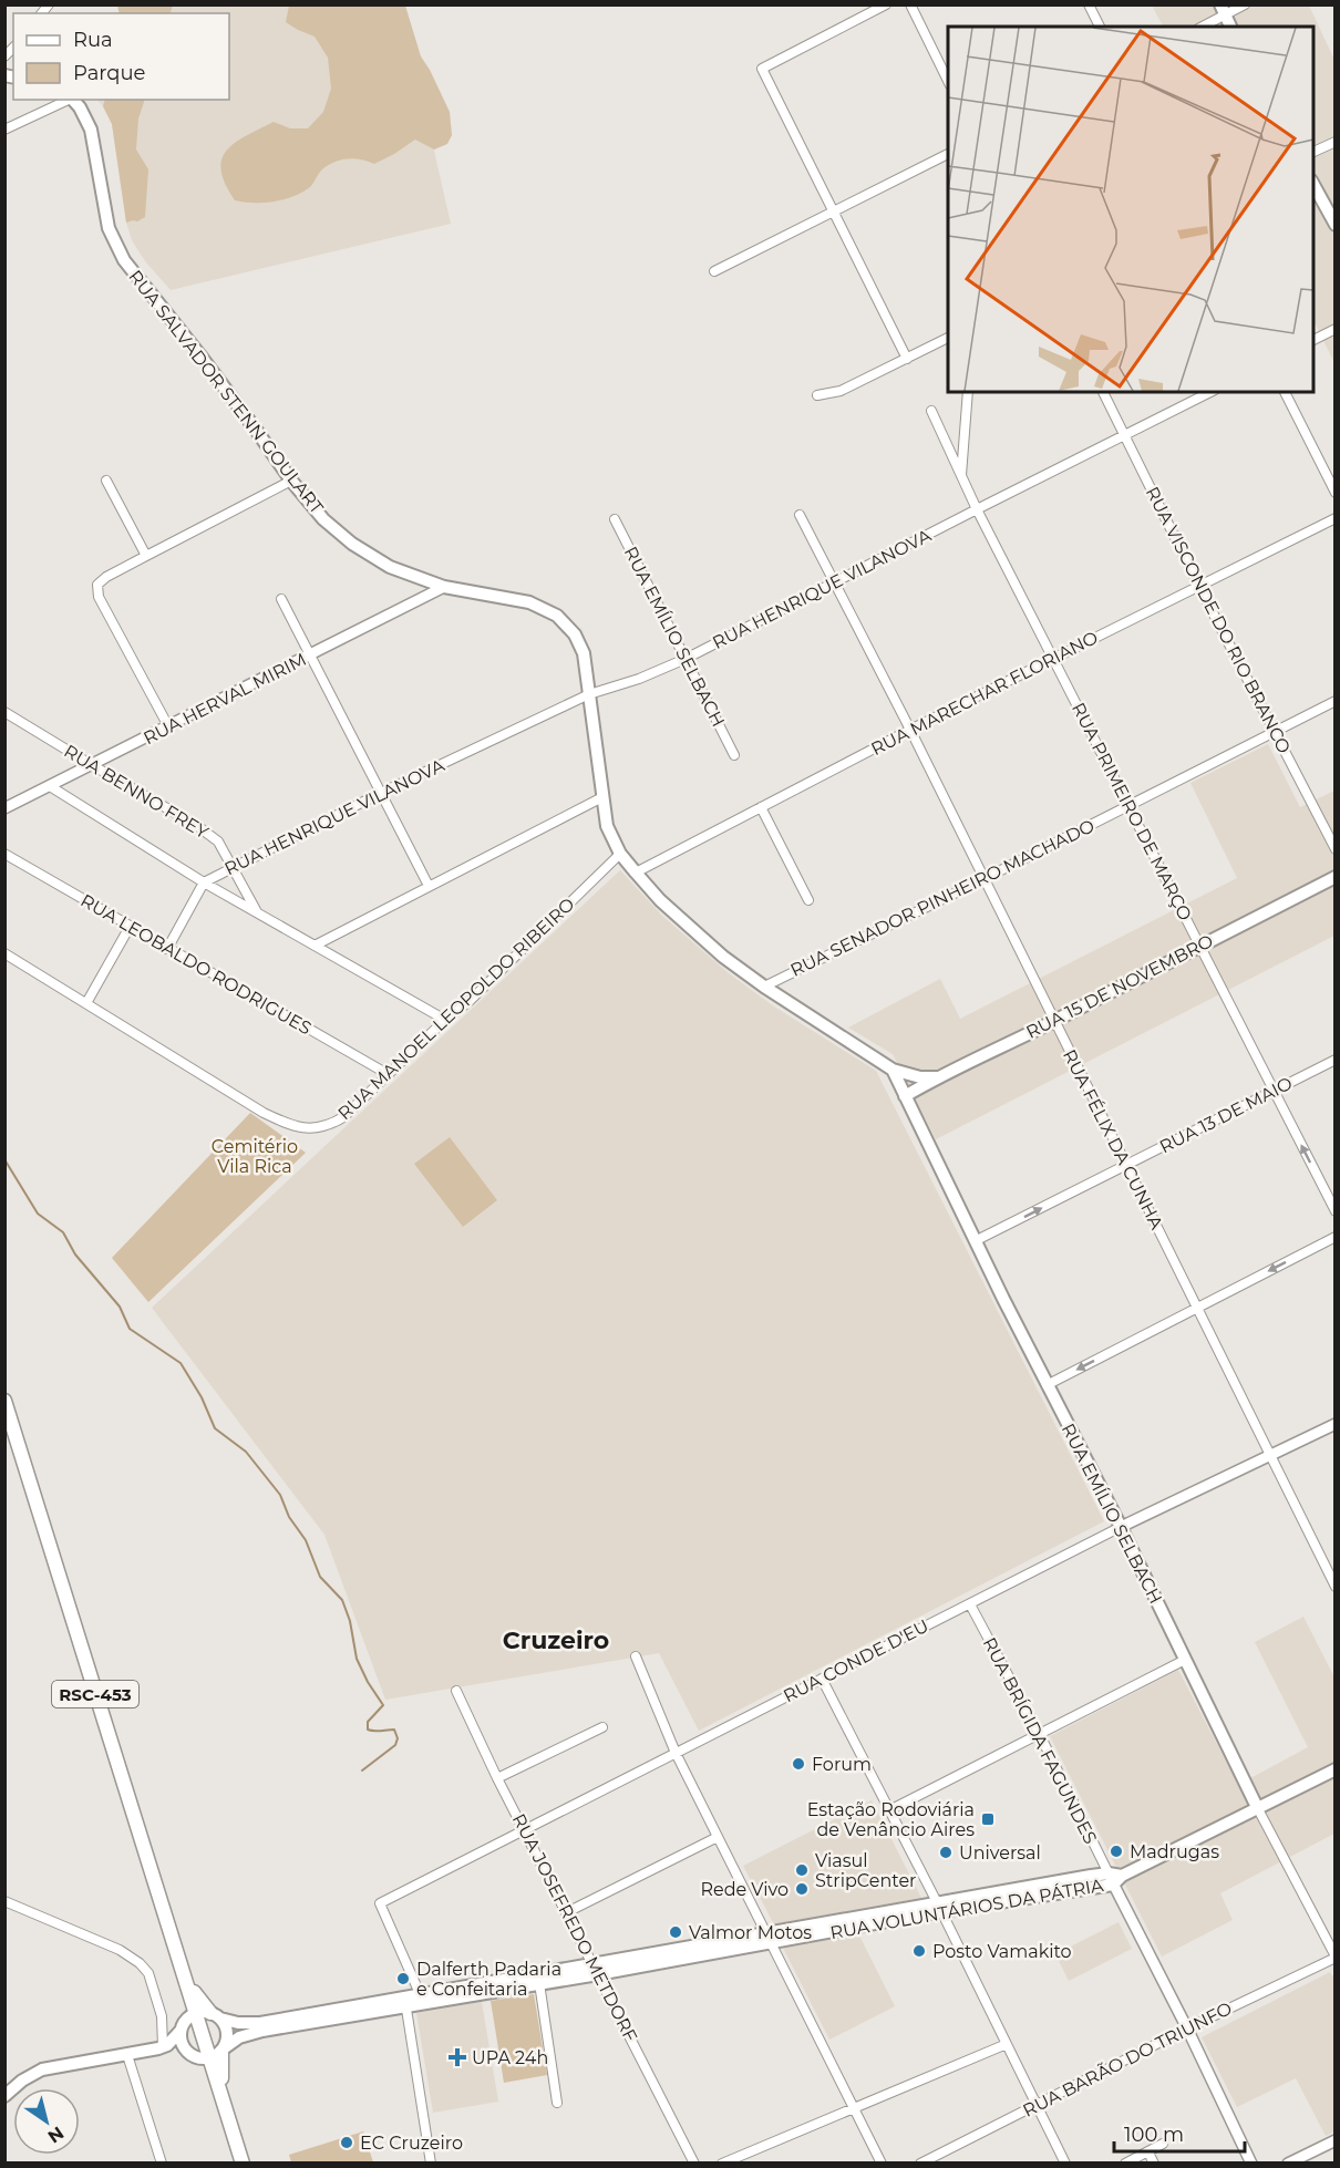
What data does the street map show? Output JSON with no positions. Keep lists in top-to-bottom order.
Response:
{
  "streets": {
    "highway": ["RSC-453"],
    "main road": [
      "RUA SALVADOR STENN GOULART",
      "RUA EMÍLIO SELBACH",
      "RUA 15 DE NOVEMBRO",
      "RUA VOLUNTÁRIOS DA PÁTRIA"
    ],
    "street": [
      "RUA HENRIQUE VILANOVA",
      "RUA VISCONDE DO RIO BRANCO",
      "RUA MARECHAR FLORIANO",
      "RUA HERVAL MIRIM",
      "RUA BENNO FREY",
      "RUA PRIMEIRO DE MARÇO",
      "RUA SENADOR PINHEIRO MACHADO",
      "RUA LEOBALDO RODRIGUES",
      "RUA MANOEL LEOPOLDO RIBEIRO",
      "RUA 13 DE MAIO",
      "RUA FÉLIX DA CUNHA",
      "RUA CONDE D'EU",
      "RUA BRÍGIDA FAGUNDES",
      "RUA JOSEFREDO METDORF",
      "RUA BARÃO DO TRIUNFO"
    ]
  },
  "crossings": [
    ["RUA SALVADOR STENN GOULART", "RUA HENRIQUE VILANOVA"],
    ["RUA SALVADOR STENN GOULART", "RUA EMÍLIO SELBACH"],
    ["RUA SALVADOR STENN GOULART", "RUA MARECHAR FLORIANO"],
    ["RUA SALVADOR STENN GOULART", "RUA HERVAL MIRIM"],
    ["RUA SALVADOR STENN GOULART", "RUA SENADOR PINHEIRO MACHADO"],
    ["RUA SALVADOR STENN GOULART", "RUA MANOEL LEOPOLDO RIBEIRO"],
    ["RUA HENRIQUE VILANOVA", "RUA VISCONDE DO RIO BRANCO"],
    ["RUA HENRIQUE VILANOVA", "RUA EMÍLIO SELBACH"],
    ["RUA HENRIQUE VILANOVA", "RUA BENNO FREY"],
    ["RUA HENRIQUE VILANOVA", "RUA PRIMEIRO DE MARÇO"],
    ["RUA HENRIQUE VILANOVA", "RUA LEOBALDO RODRIGUES"],
    ["RUA HENRIQUE VILANOVA", "RUA FÉLIX DA CUNHA"],
    ["RUA VISCONDE DO RIO BRANCO", "RUA MARECHAR FLORIANO"],
    ["RUA VISCONDE DO RIO BRANCO", "RUA SENADOR PINHEIRO MACHADO"],
    ["RUA EMÍLIO SELBACH", "RUA 15 DE NOVEMBRO"],
    ["RUA EMÍLIO SELBACH", "RUA 13 DE MAIO"],
    ["RUA EMÍLIO SELBACH", "RUA CONDE D'EU"],
    ["RUA EMÍLIO SELBACH", "RUA VOLUNTÁRIOS DA PÁTRIA"],
    ["RUA EMÍLIO SELBACH", "RUA BARÃO DO TRIUNFO"],
    ["RUA MARECHAR FLORIANO", "RUA PRIMEIRO DE MARÇO"],
    ["RUA MARECHAR FLORIANO", "RUA FÉLIX DA CUNHA"],
    ["RUA HERVAL MIRIM", "RUA BENNO FREY"],
    ["RUA PRIMEIRO DE MARÇO", "RUA SENADOR PINHEIRO MACHADO"],
    ["RUA PRIMEIRO DE MARÇO", "RUA 15 DE NOVEMBRO"],
    ["RUA PRIMEIRO DE MARÇO", "RUA 13 DE MAIO"],
    ["RUA SENADOR PINHEIRO MACHADO", "RUA FÉLIX DA CUNHA"],
    ["RUA LEOBALDO RODRIGUES", "RUA MANOEL LEOPOLDO RIBEIRO"],
    ["RUA 15 DE NOVEMBRO", "RUA FÉLIX DA CUNHA"],
    ["RUA 13 DE MAIO", "RUA FÉLIX DA CUNHA"],
    ["RUA FÉLIX DA CUNHA", "RUA CONDE D'EU"],
    ["RUA CONDE D'EU", "RUA BRÍGIDA FAGUNDES"],
    ["RUA CONDE D'EU", "RUA VOLUNTÁRIOS DA PÁTRIA"],
    ["RUA CONDE D'EU", "RUA JOSEFREDO METDORF"],
    ["RUA BRÍGIDA FAGUNDES", "RUA VOLUNTÁRIOS DA PÁTRIA"],
    ["RUA BRÍGIDA FAGUNDES", "RUA BARÃO DO TRIUNFO"],
    ["RUA VOLUNTÁRIOS DA PÁTRIA", "RUA JOSEFREDO METDORF"]
  ],
  "one_way": ["RUA 13 DE MAIO"],
  "districts": ["Cruzeiro"],
  "parks": ["Cemitério Vila Rica"],
  "places": {
    "other": [
      "Forum",
      "Madrugas",
      "Universal",
      "Viasul StripCenter",
      "Rede Vivo",
      "Valmor Motos",
      "Posto Vamakito",
      "Dalferth Padaria e Confeitaria",
      "EC Cruzeiro"
    ],
    "transit": ["Estação Rodoviária de Venâncio Aires"],
    "health": ["UPA 24h"]
  },
  "legend": ["Rua", "Parque"],
  "scale_bar": "100 m",
  "north": "bottom right"
}
